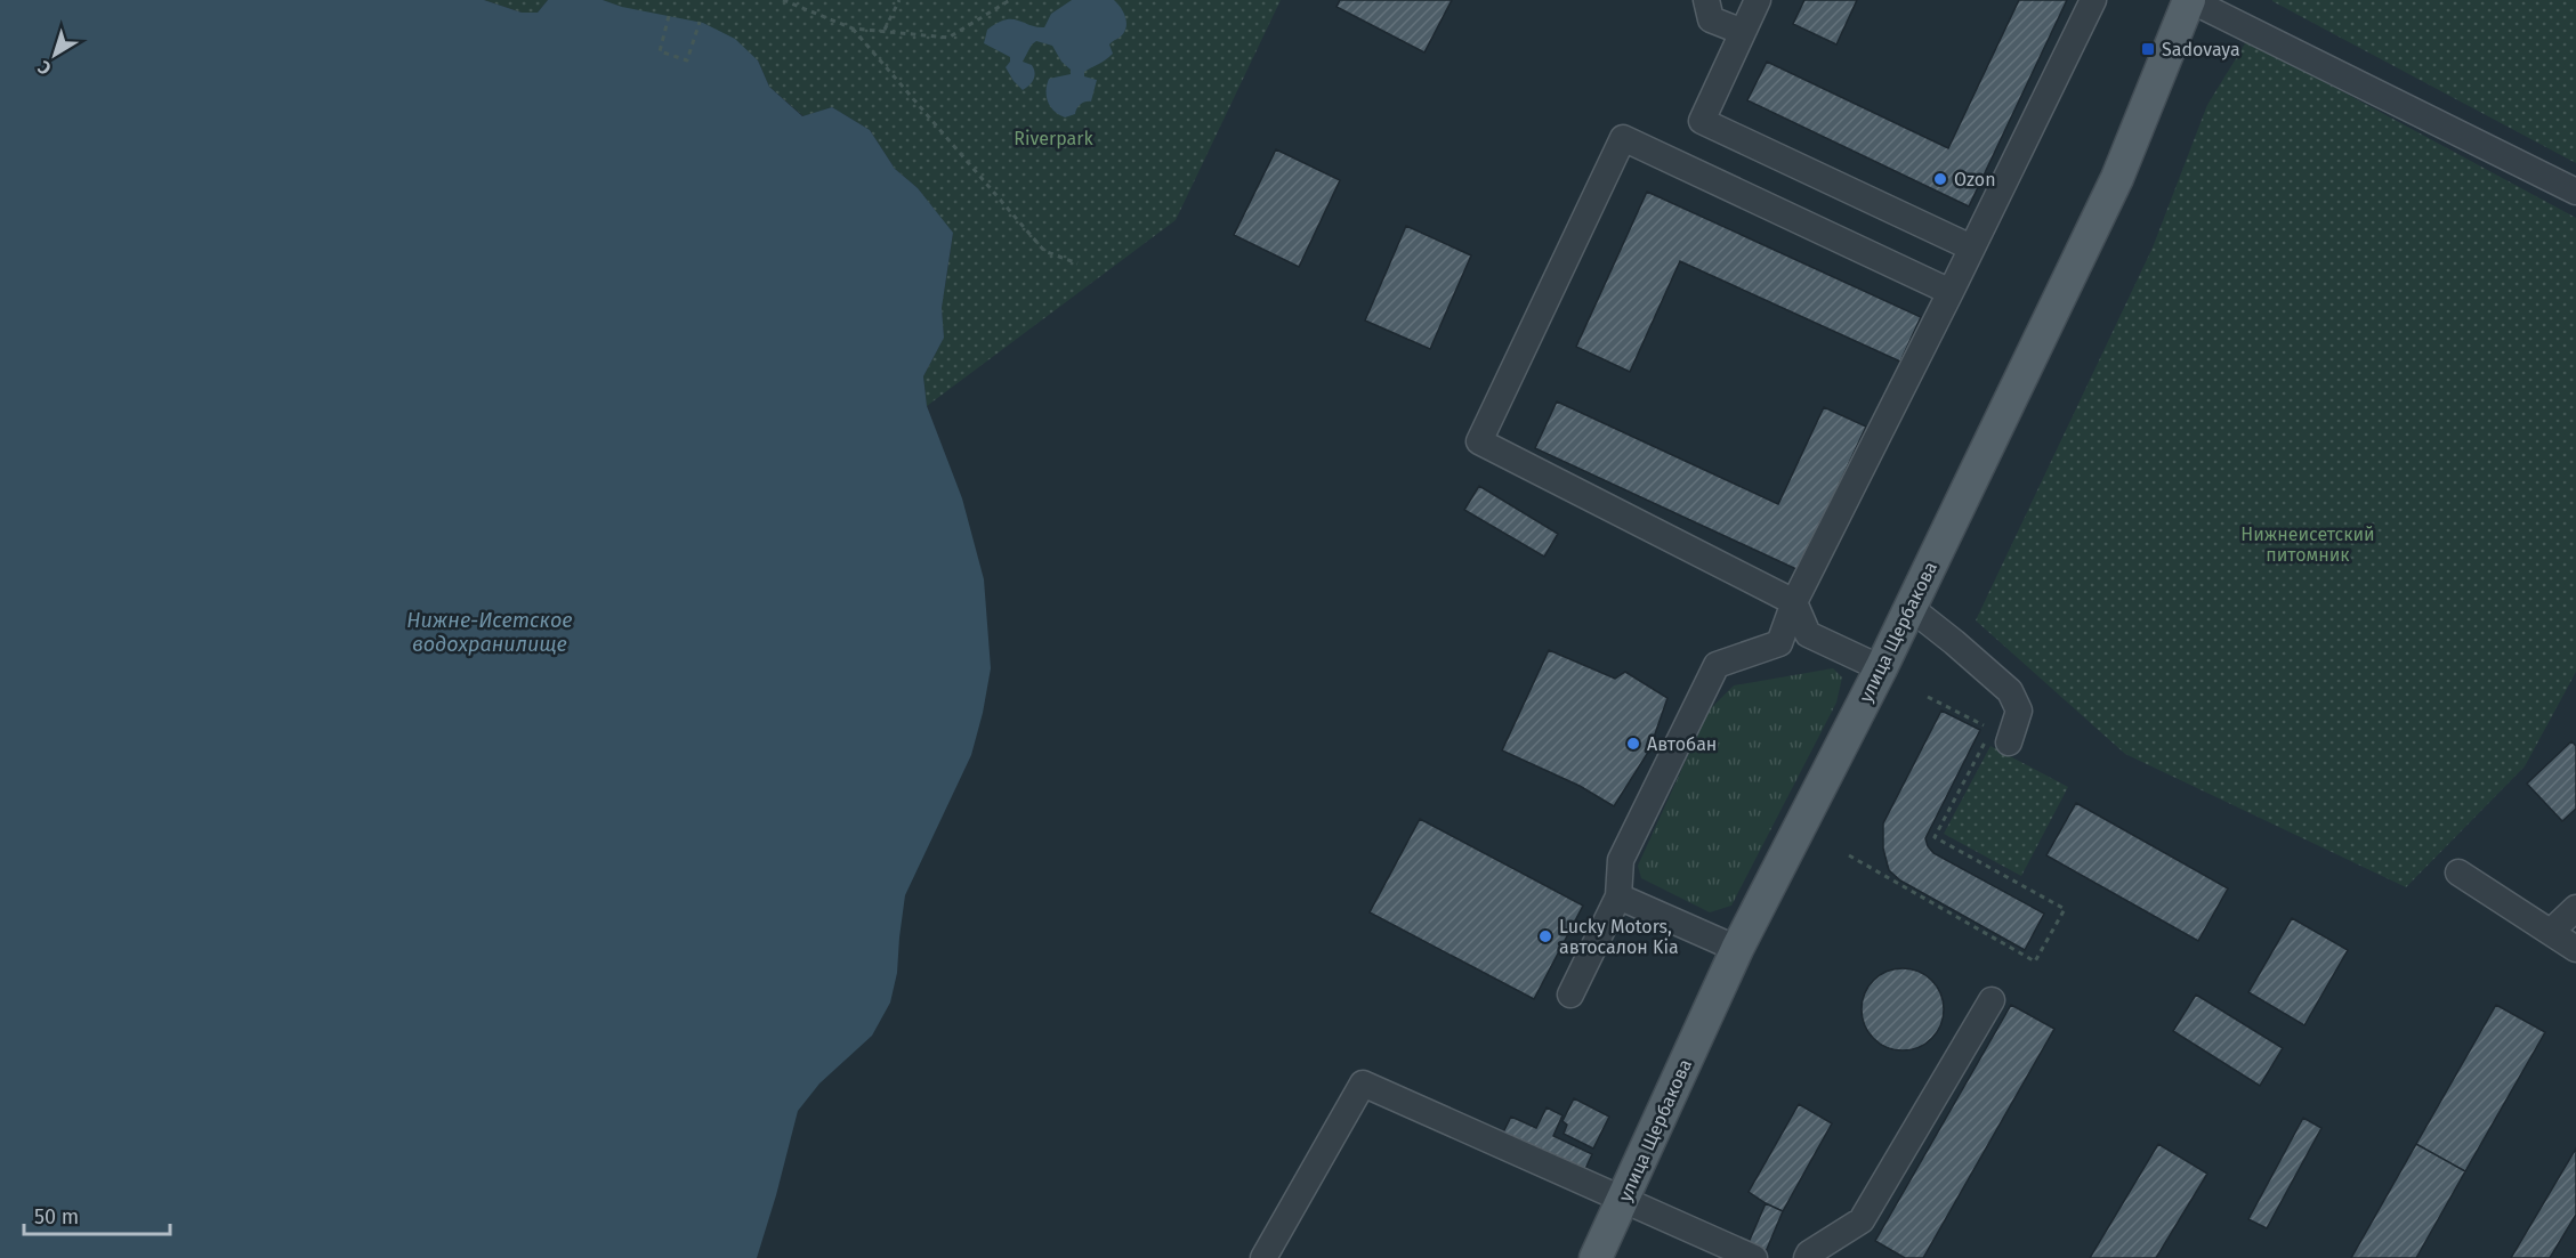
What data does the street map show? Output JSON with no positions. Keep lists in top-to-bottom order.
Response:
{
  "streets": {
    "main road": ["улица Щербакова"]
  },
  "water": ["Нижне-Исетское водохранилище"],
  "parks": ["Riverpark", "Нижнеисетский питомник"],
  "places": {
    "transit": ["Sadovaya"],
    "other": ["Ozon", "Автобан", "Lucky Motors, автосалон Kia"]
  },
  "scale_bar": "50 m",
  "north": "bottom left"
}
